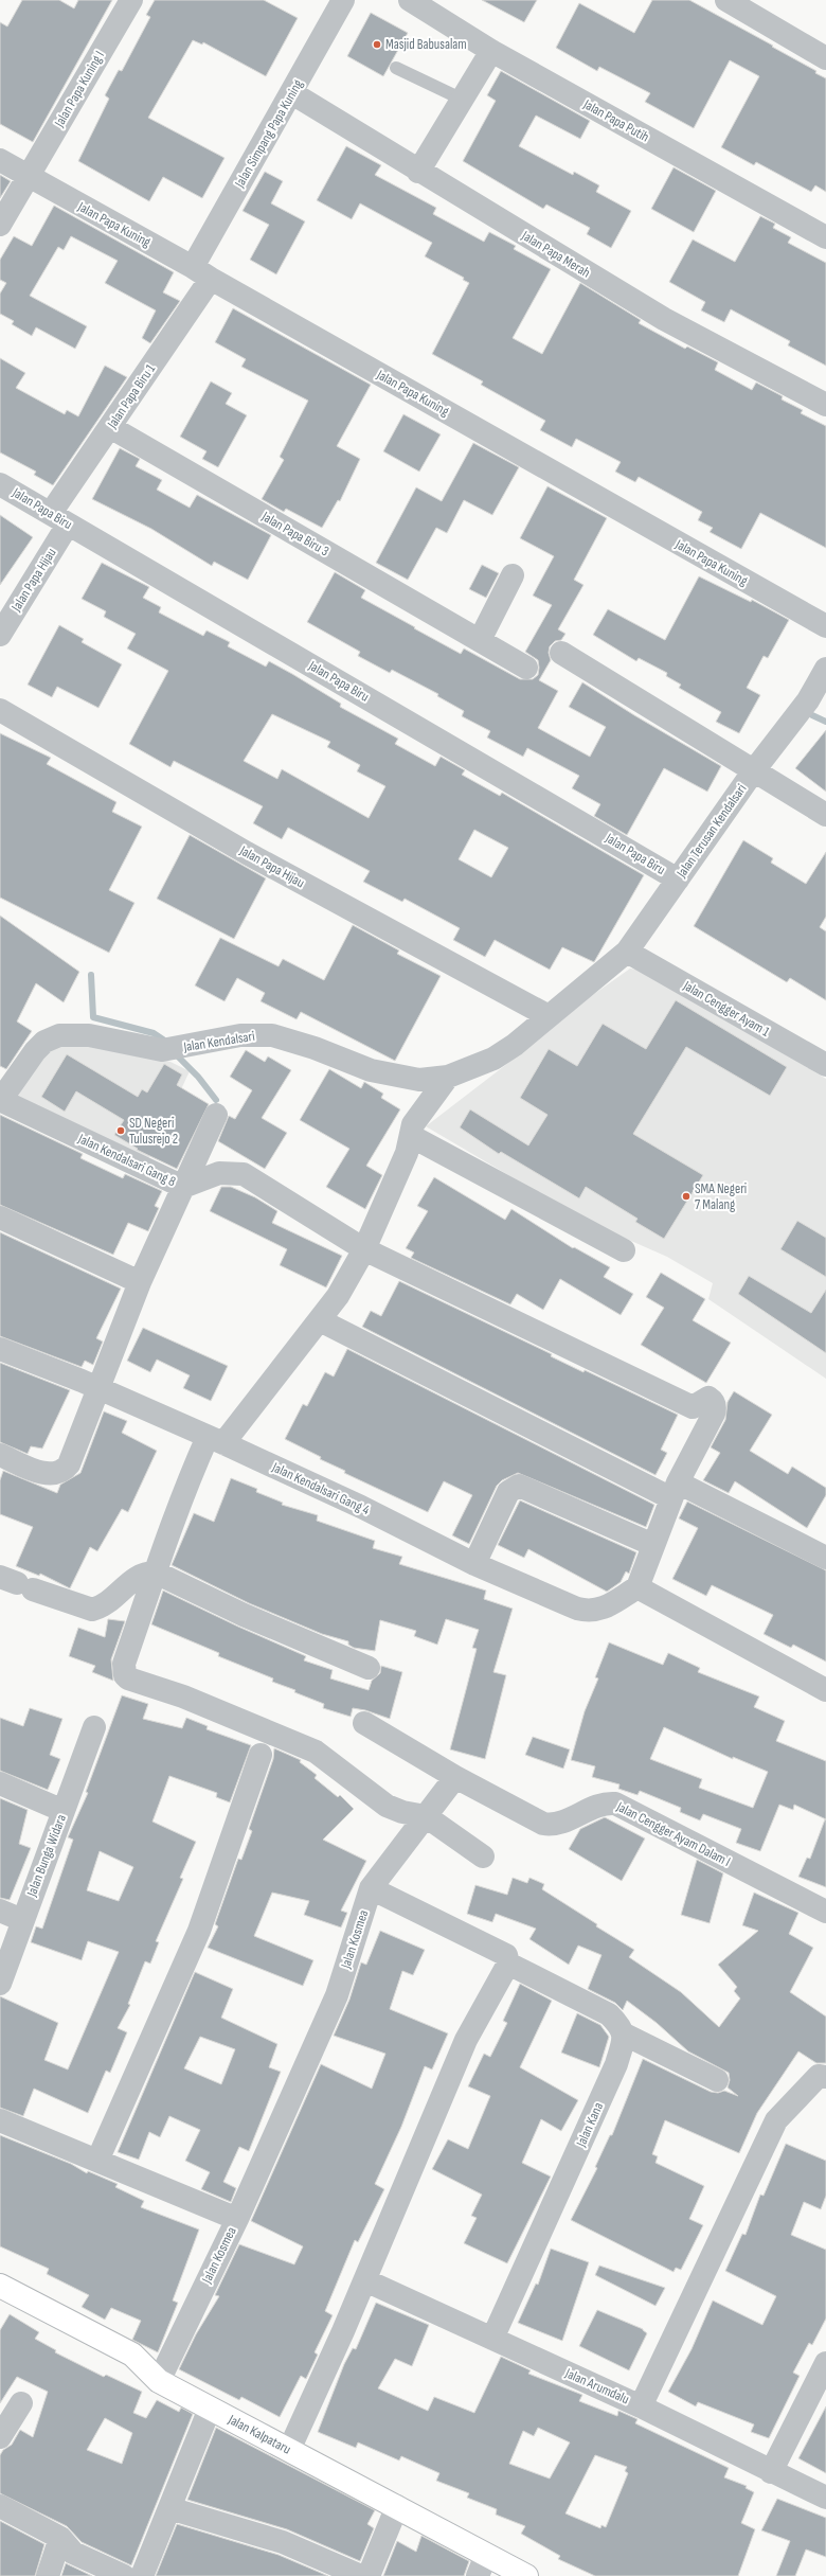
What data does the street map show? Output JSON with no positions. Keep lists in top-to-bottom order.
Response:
{
  "streets": {
    "main road": ["Jalan Kalpataru"],
    "street": [
      "Jalan Papa Kuning I",
      "Jalan Papa Putih",
      "Jalan Simpang Papa Kuning",
      "Jalan Papa Kuning",
      "Jalan Papa Merah",
      "Jalan Papa Biru 1",
      "Jalan Papa Biru",
      "Jalan Papa Biru 3",
      "Jalan Papa Hijau",
      "Jalan Terusan Kendalsari",
      "Jalan Cengger Ayam 1",
      "Jalan Kendalsari",
      "Jalan Kendalsari Gang 8",
      "Jalan Kendalsari Gang 4",
      "Jalan Cengger Ayam Dalam I",
      "Jalan Bunga Widara",
      "Jalan Kosmea",
      "Jalan Kana",
      "Jalan Arumdalu"
    ]
  },
  "crossings": [
    ["Jalan Papa Kuning I", "Jalan Papa Kuning"],
    ["Jalan Simpang Papa Kuning", "Jalan Papa Kuning"],
    ["Jalan Simpang Papa Kuning", "Jalan Papa Merah"],
    ["Jalan Simpang Papa Kuning", "Jalan Papa Biru 1"],
    ["Jalan Papa Kuning", "Jalan Papa Biru 1"],
    ["Jalan Papa Biru 1", "Jalan Papa Biru"],
    ["Jalan Papa Biru 1", "Jalan Papa Biru 3"],
    ["Jalan Papa Biru 1", "Jalan Papa Hijau"],
    ["Jalan Papa Biru", "Jalan Papa Hijau"],
    ["Jalan Papa Biru", "Jalan Terusan Kendalsari"],
    ["Jalan Papa Hijau", "Jalan Terusan Kendalsari"],
    ["Jalan Papa Hijau", "Jalan Kendalsari"],
    ["Jalan Terusan Kendalsari", "Jalan Cengger Ayam 1"],
    ["Jalan Terusan Kendalsari", "Jalan Kendalsari"],
    ["Jalan Kendalsari", "Jalan Kendalsari Gang 8"],
    ["Jalan Cengger Ayam Dalam I", "Jalan Kosmea"],
    ["Jalan Kosmea", "Jalan Kalpataru"],
    ["Jalan Kana", "Jalan Arumdalu"]
  ],
  "places": ["Masjid Babusalam", "SD Negeri Tulusrejo 2", "SMA Negeri 7 Malang"]
}
